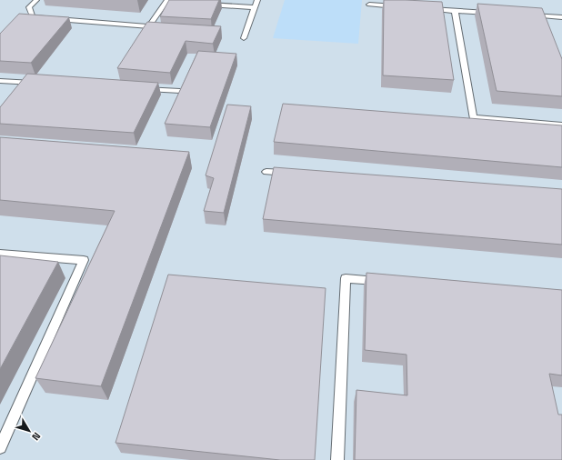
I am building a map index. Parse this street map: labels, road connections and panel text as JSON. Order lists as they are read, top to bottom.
{
  "north": "bottom right"
}
